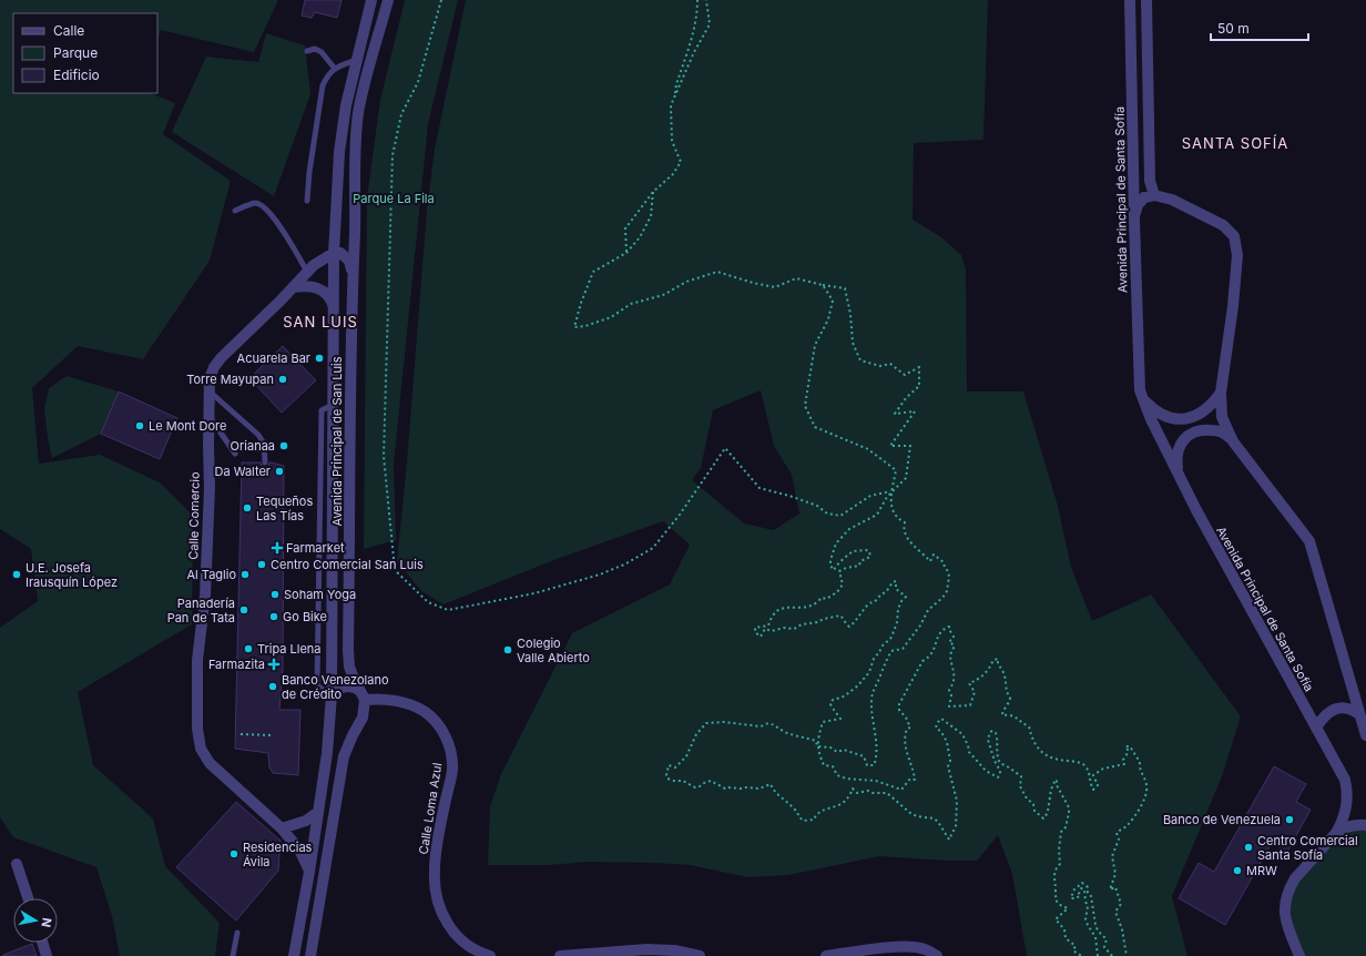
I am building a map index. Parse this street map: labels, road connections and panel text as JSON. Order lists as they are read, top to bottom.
{
  "streets": {
    "street": [
      "Avenida Principal de Santa Sofía",
      "Avenida Principal de San Luis",
      "Calle Comercio",
      "Calle Loma Azul"
    ]
  },
  "crossings": [
    ["Avenida Principal de San Luis", "Calle Comercio"],
    ["Avenida Principal de San Luis", "Calle Loma Azul"]
  ],
  "districts": ["SANTA SOFÍA", "SAN LUIS"],
  "parks": ["Parque La Fila"],
  "places": {
    "other": [
      "Acuarela Bar",
      "Torre Mayupan",
      "Le Mont Dore",
      "Orianaa",
      "Da Walter",
      "Tequeños Las Tías",
      "Centro Comercial San Luis",
      "U.E. Josefa Irausquín López",
      "Al Taglio",
      "Soham Yoga",
      "Panadería Pan de Tata",
      "Go Bike",
      "Tripa Llena",
      "Colegio Valle Abierto",
      "Banco Venezolano de Crédito",
      "Banco de Venezuela",
      "Centro Comercial Santa Sofía",
      "Residencias Ávila",
      "MRW"
    ],
    "health": ["Farmarket", "Farmazita"]
  },
  "legend": ["Calle", "Parque", "Edificio"],
  "scale_bar": "50 m",
  "north": "right"
}
